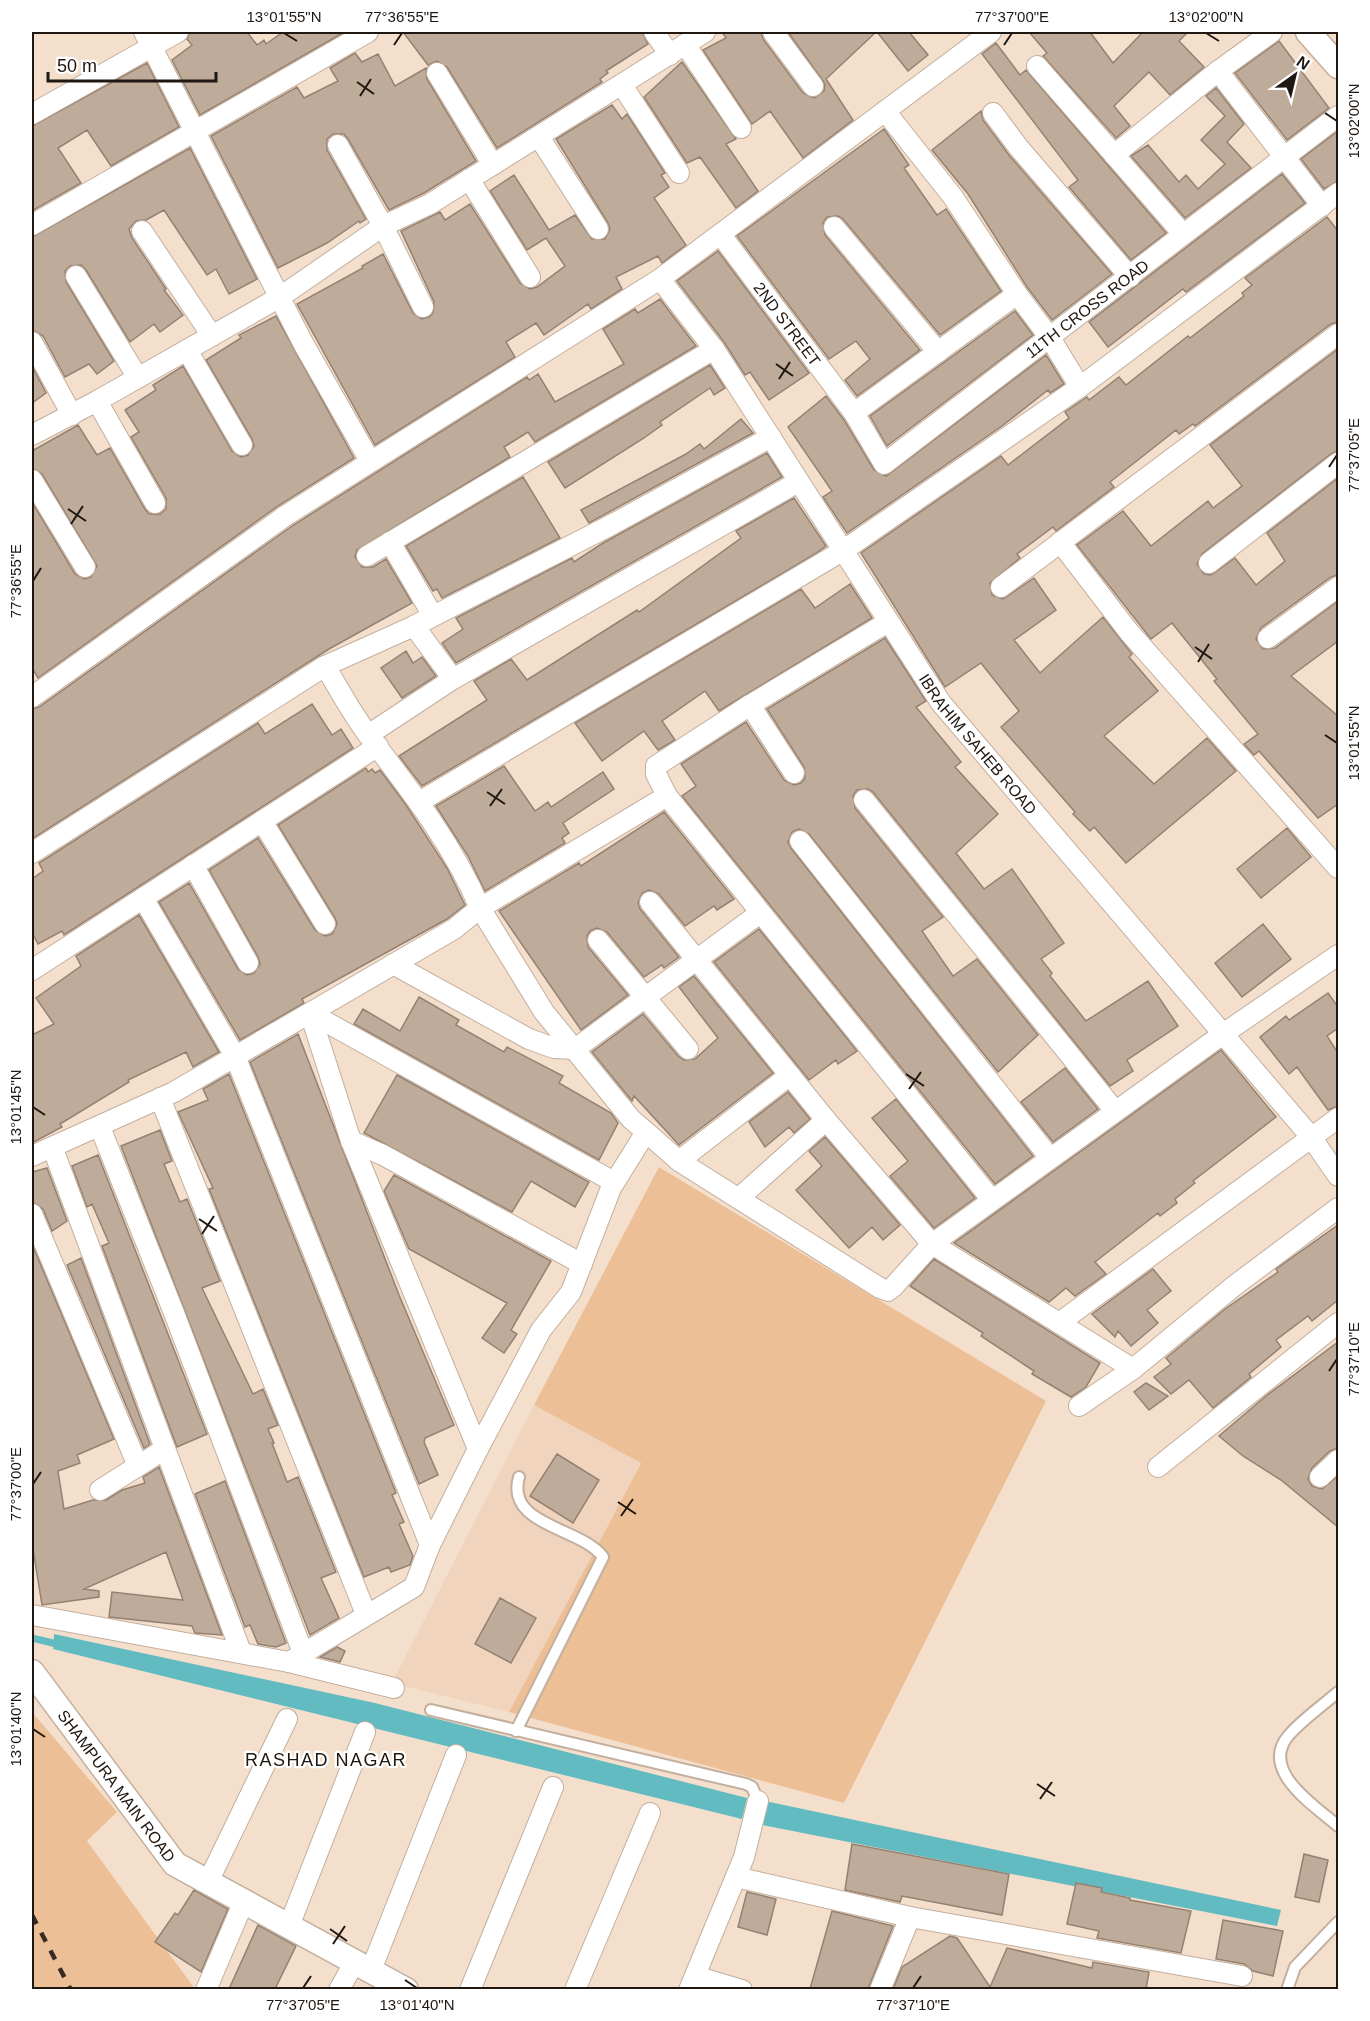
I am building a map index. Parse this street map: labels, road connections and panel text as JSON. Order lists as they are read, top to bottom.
{
  "streets": {
    "street": [
      "11TH CROSS ROAD",
      "2ND STREET",
      "IBRAHIM SAHEB ROAD",
      "SHAMPURA MAIN ROAD"
    ]
  },
  "crossings": [
    ["11TH CROSS ROAD", "2ND STREET"]
  ],
  "districts": ["RASHAD NAGAR"],
  "scale_bar": "50 m",
  "north": "top right",
  "coordinates": [
    "13°01'55\"N",
    "77°36'55\"E",
    "77°37'00\"E",
    "13°02'00\"N",
    "77°37'05\"E",
    "13°01'45\"N",
    "77°37'10\"E",
    "13°01'40\"N"
  ]
}
